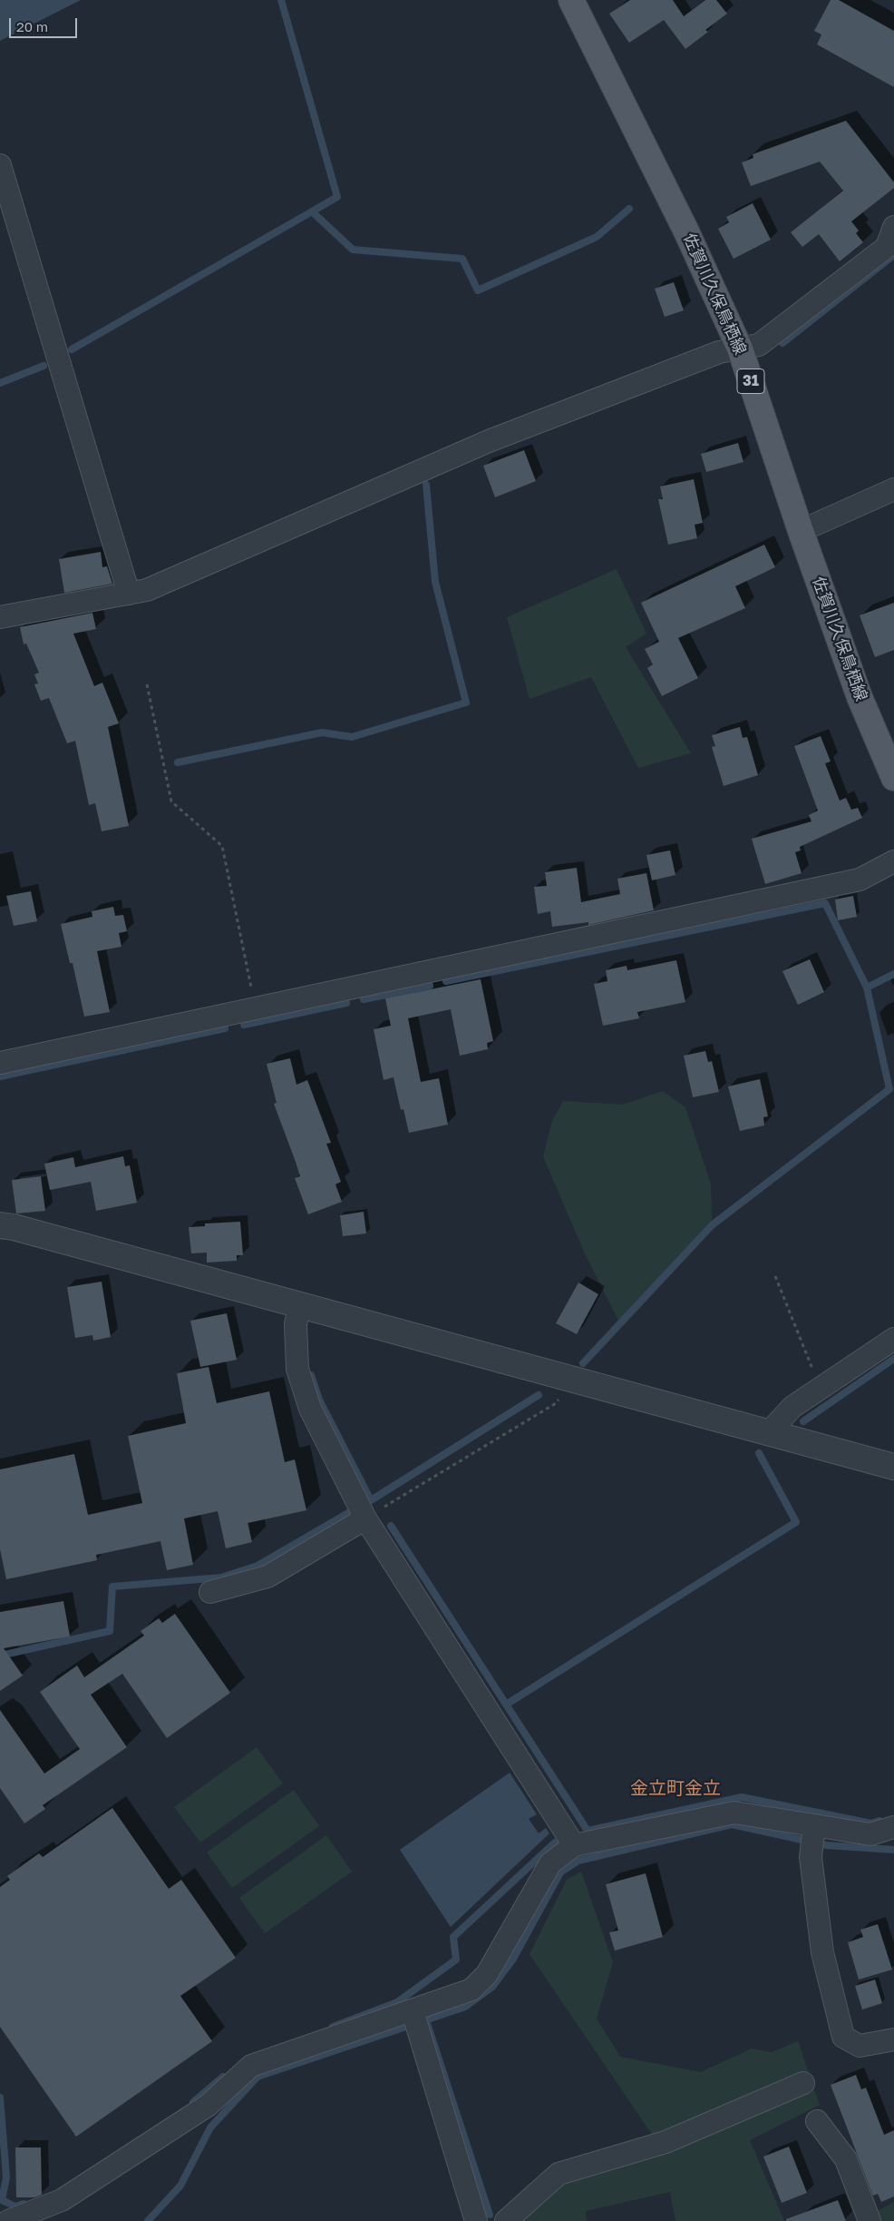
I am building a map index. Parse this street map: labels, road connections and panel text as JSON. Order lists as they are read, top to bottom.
{
  "streets": {
    "main road": ["佐賀川久保鳥栖線", "31"]
  },
  "districts": ["金立町金立"],
  "scale_bar": "20 m"
}
